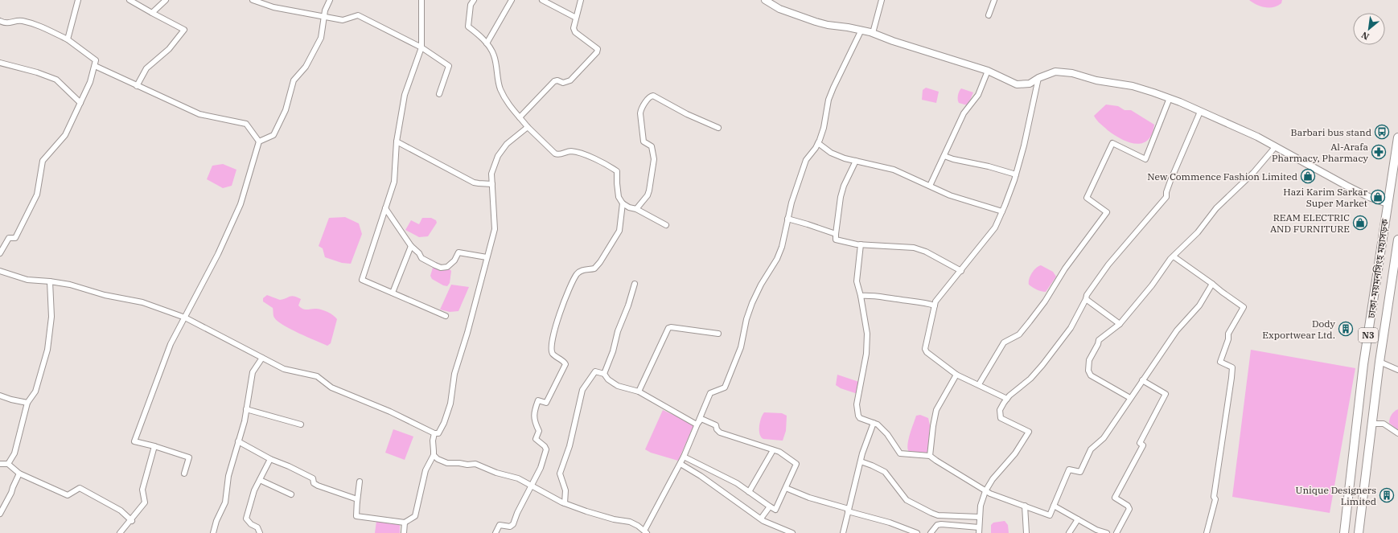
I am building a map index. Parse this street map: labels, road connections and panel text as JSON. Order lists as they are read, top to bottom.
{
  "streets": {
    "highway": ["ঢাকা-ময়মনসিংহ মহাসড়ক", "N3"]
  },
  "places": {
    "bus stop": ["Barbari bus stand"],
    "pharmacy": ["Al-Arafa Pharmacy, Pharmacy"],
    "shop": ["New Commence Fashion Limited", "Hazi Karim Sarkar Super Market", "REAM ELECTRIC AND FURNITURE"],
    "building": ["Dody Exportwear Ltd.", "Unique Designers Limited"]
  },
  "north": "bottom left"
}
